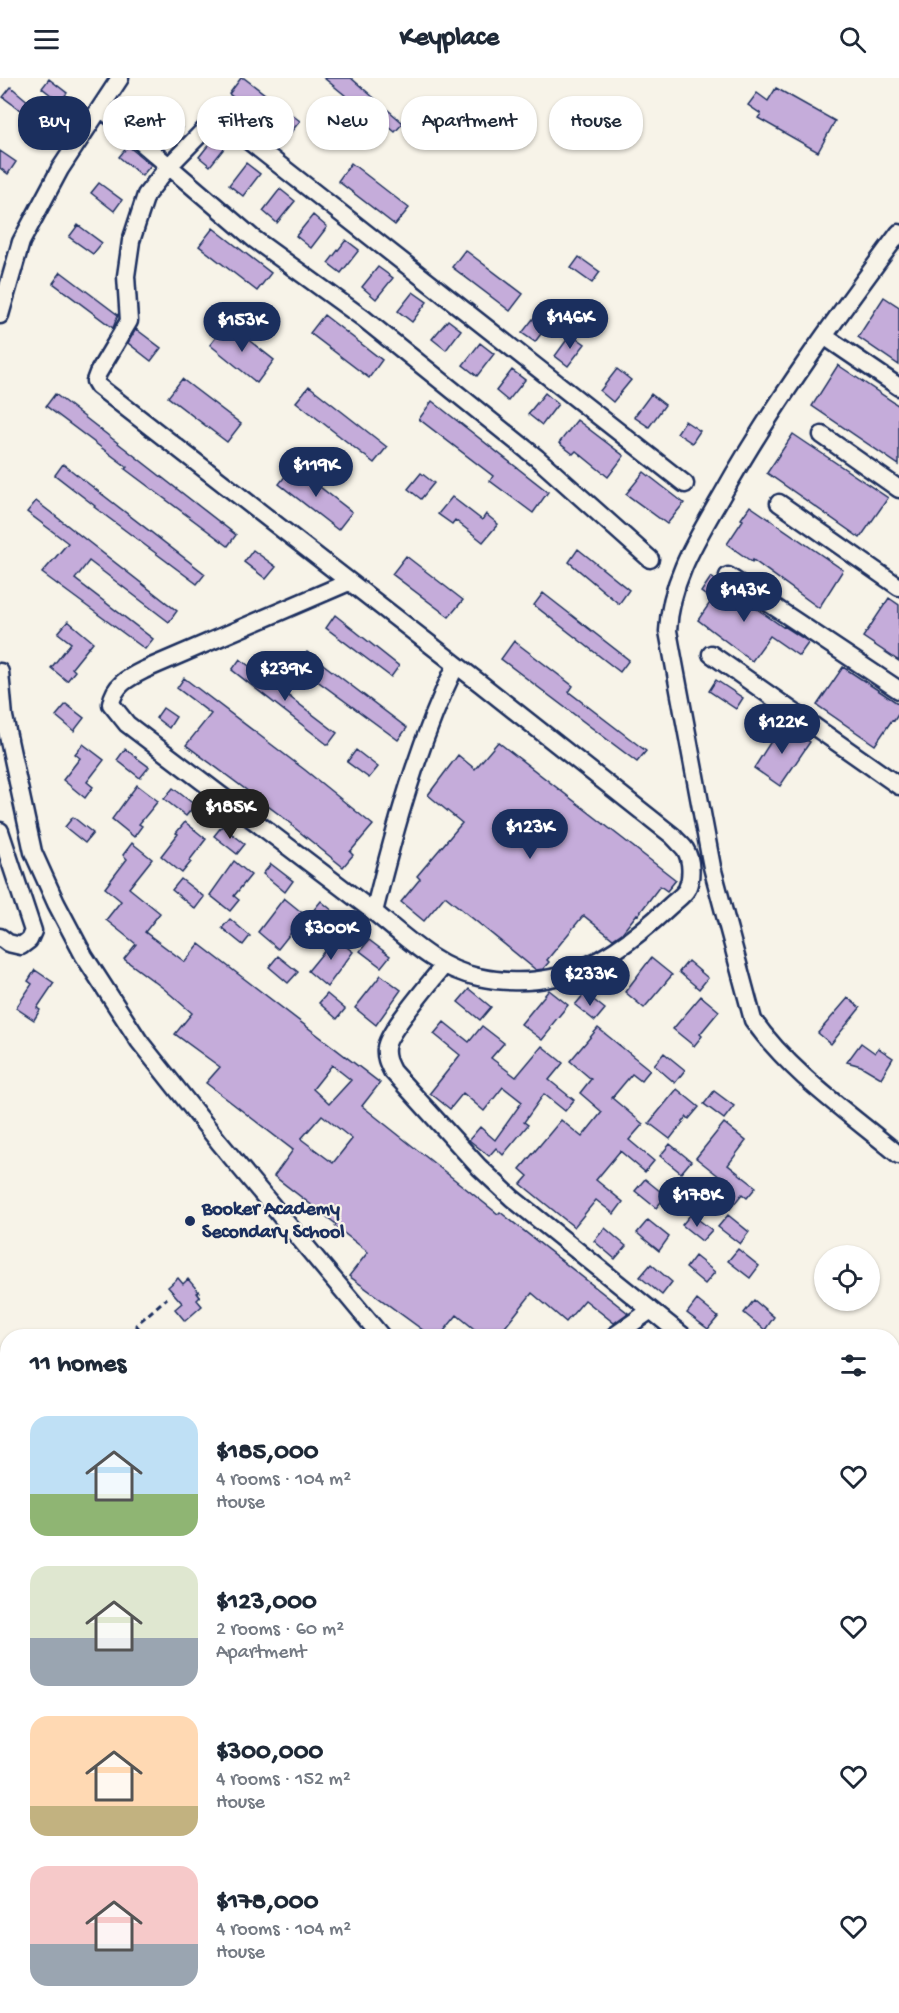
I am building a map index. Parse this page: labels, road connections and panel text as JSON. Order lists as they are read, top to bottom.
{
  "places": ["Booker Academy Secondary School"],
  "page": {
    "header": "Keyplace",
    "chip": [
      "Buy",
      "Rent",
      "Filters",
      "New",
      "Apartment",
      "House"
    ],
    "price": [
      "$146K",
      "$153K",
      "$119K",
      "$143K",
      "$239K",
      "$122K",
      "$185K",
      "$123K",
      "$300K",
      "$233K",
      "$178K"
    ],
    "heading": "11 homes",
    "list": [
      {
        "name": "$185,000",
        "note": "4 rooms · 104 m² · House"
      },
      {
        "name": "$123,000",
        "note": "2 rooms · 60 m² · Apartment"
      },
      {
        "name": "$300,000",
        "note": "4 rooms · 152 m² · House"
      },
      {
        "name": "$178,000",
        "note": "4 rooms · 104 m² · House"
      }
    ]
  }
}
